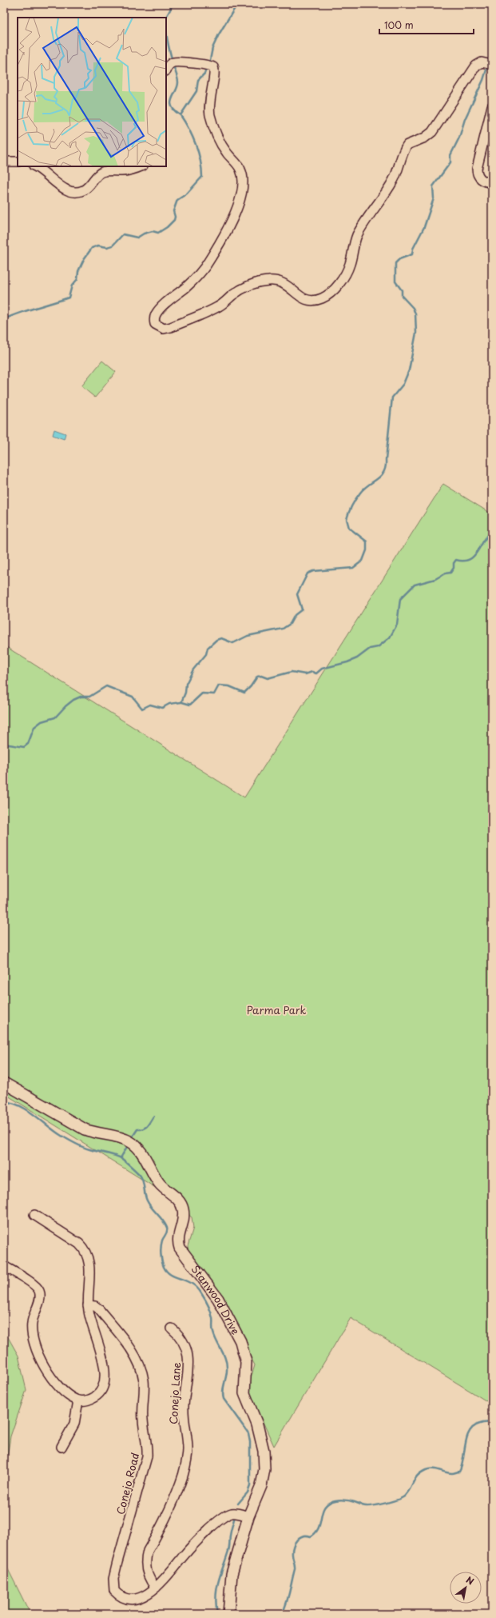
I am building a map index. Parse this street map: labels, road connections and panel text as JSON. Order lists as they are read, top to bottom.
{
  "streets": {
    "main road": ["Stanwood Drive"],
    "street": ["Conejo Lane", "Conejo Road"]
  },
  "crossings": [
    ["Stanwood Drive", "Conejo Road"],
    ["Conejo Lane", "Conejo Road"]
  ],
  "parks": ["Parma Park"],
  "scale_bar": "100 m",
  "north": "top right"
}
